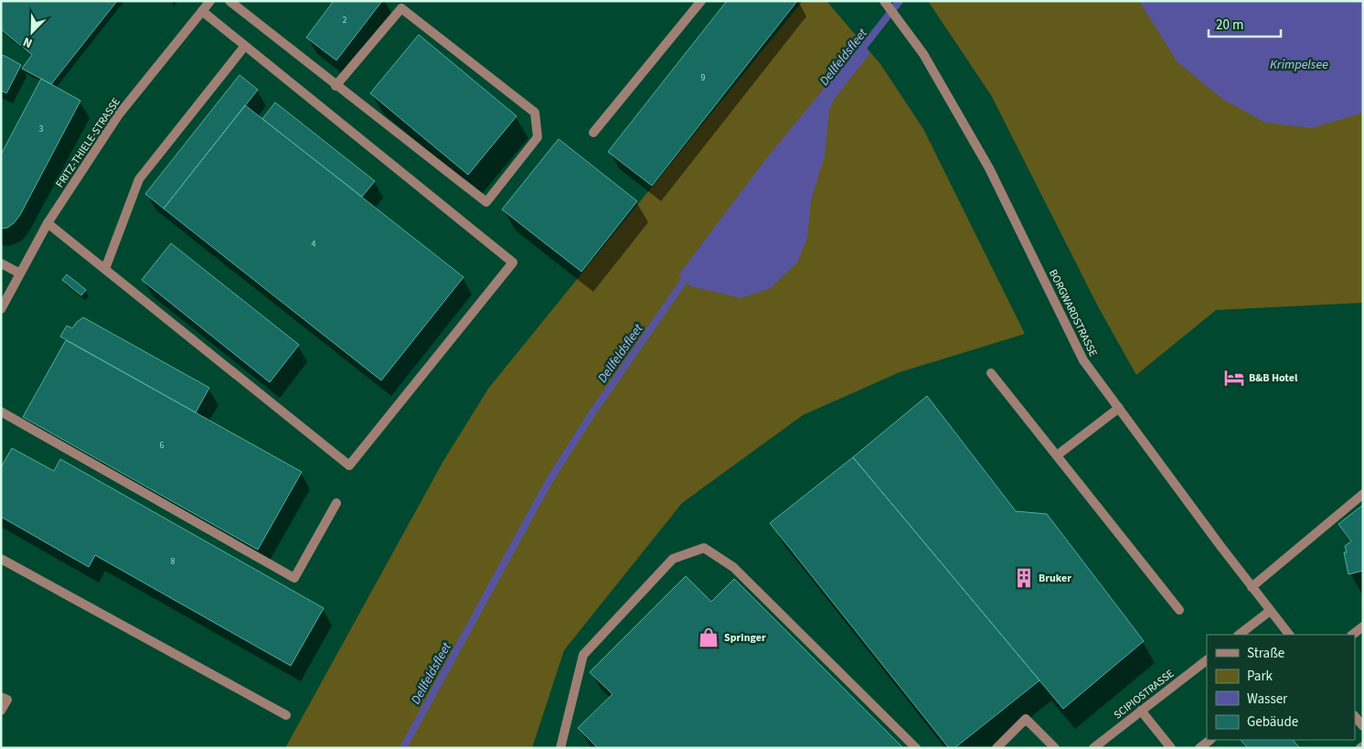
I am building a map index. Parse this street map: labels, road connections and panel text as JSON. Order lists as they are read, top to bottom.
{
  "streets": {
    "street": ["FRITZ-THIELE-STRASSE", "BORGWARDSTRASSE", "SCIPIOSTRASSE"]
  },
  "water": ["Dellfeldsfleet", "Krimpelsee"],
  "places": {
    "hotel": ["B&B Hotel"],
    "building": ["Bruker"],
    "shop": ["Springer"]
  },
  "house_numbers": [
    "2",
    "9",
    "3",
    "4",
    "6",
    "8"
  ],
  "legend": [
    "Straße",
    "Park",
    "Wasser",
    "Gebäude"
  ],
  "scale_bar": "20 m",
  "north": "bottom left"
}
